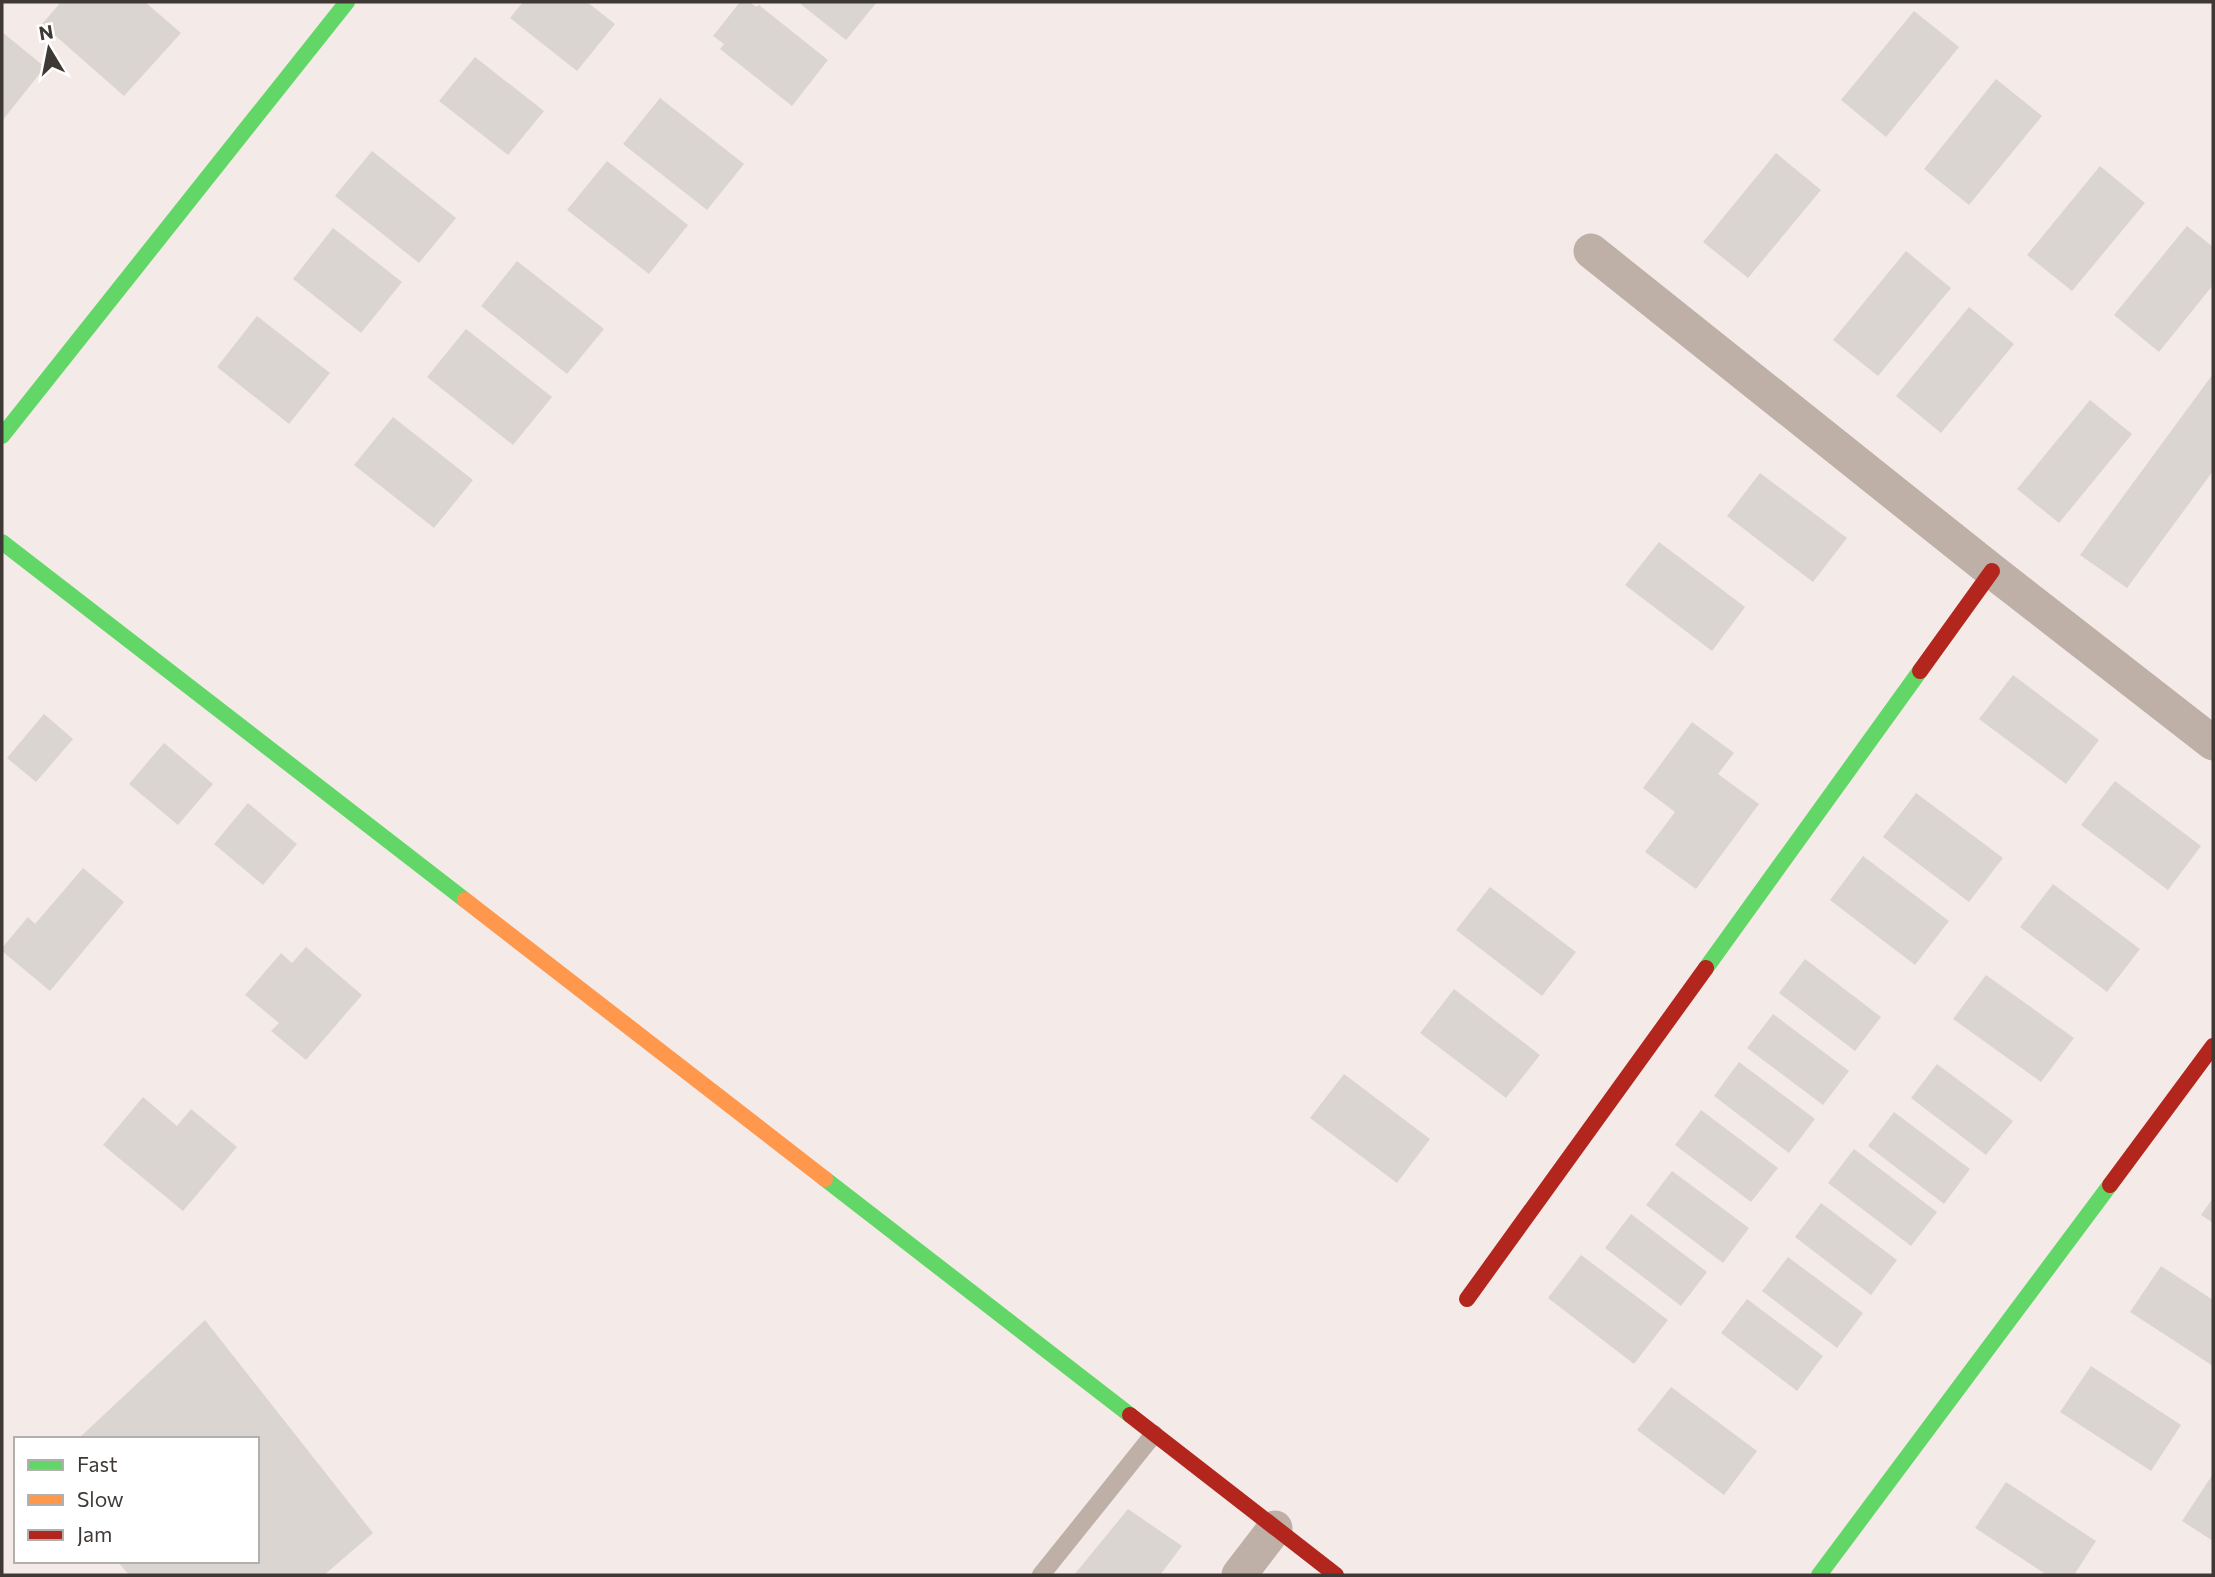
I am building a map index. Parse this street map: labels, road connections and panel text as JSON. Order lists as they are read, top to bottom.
{
  "legend": ["Fast", "Slow", "Jam"],
  "north": "top"
}
